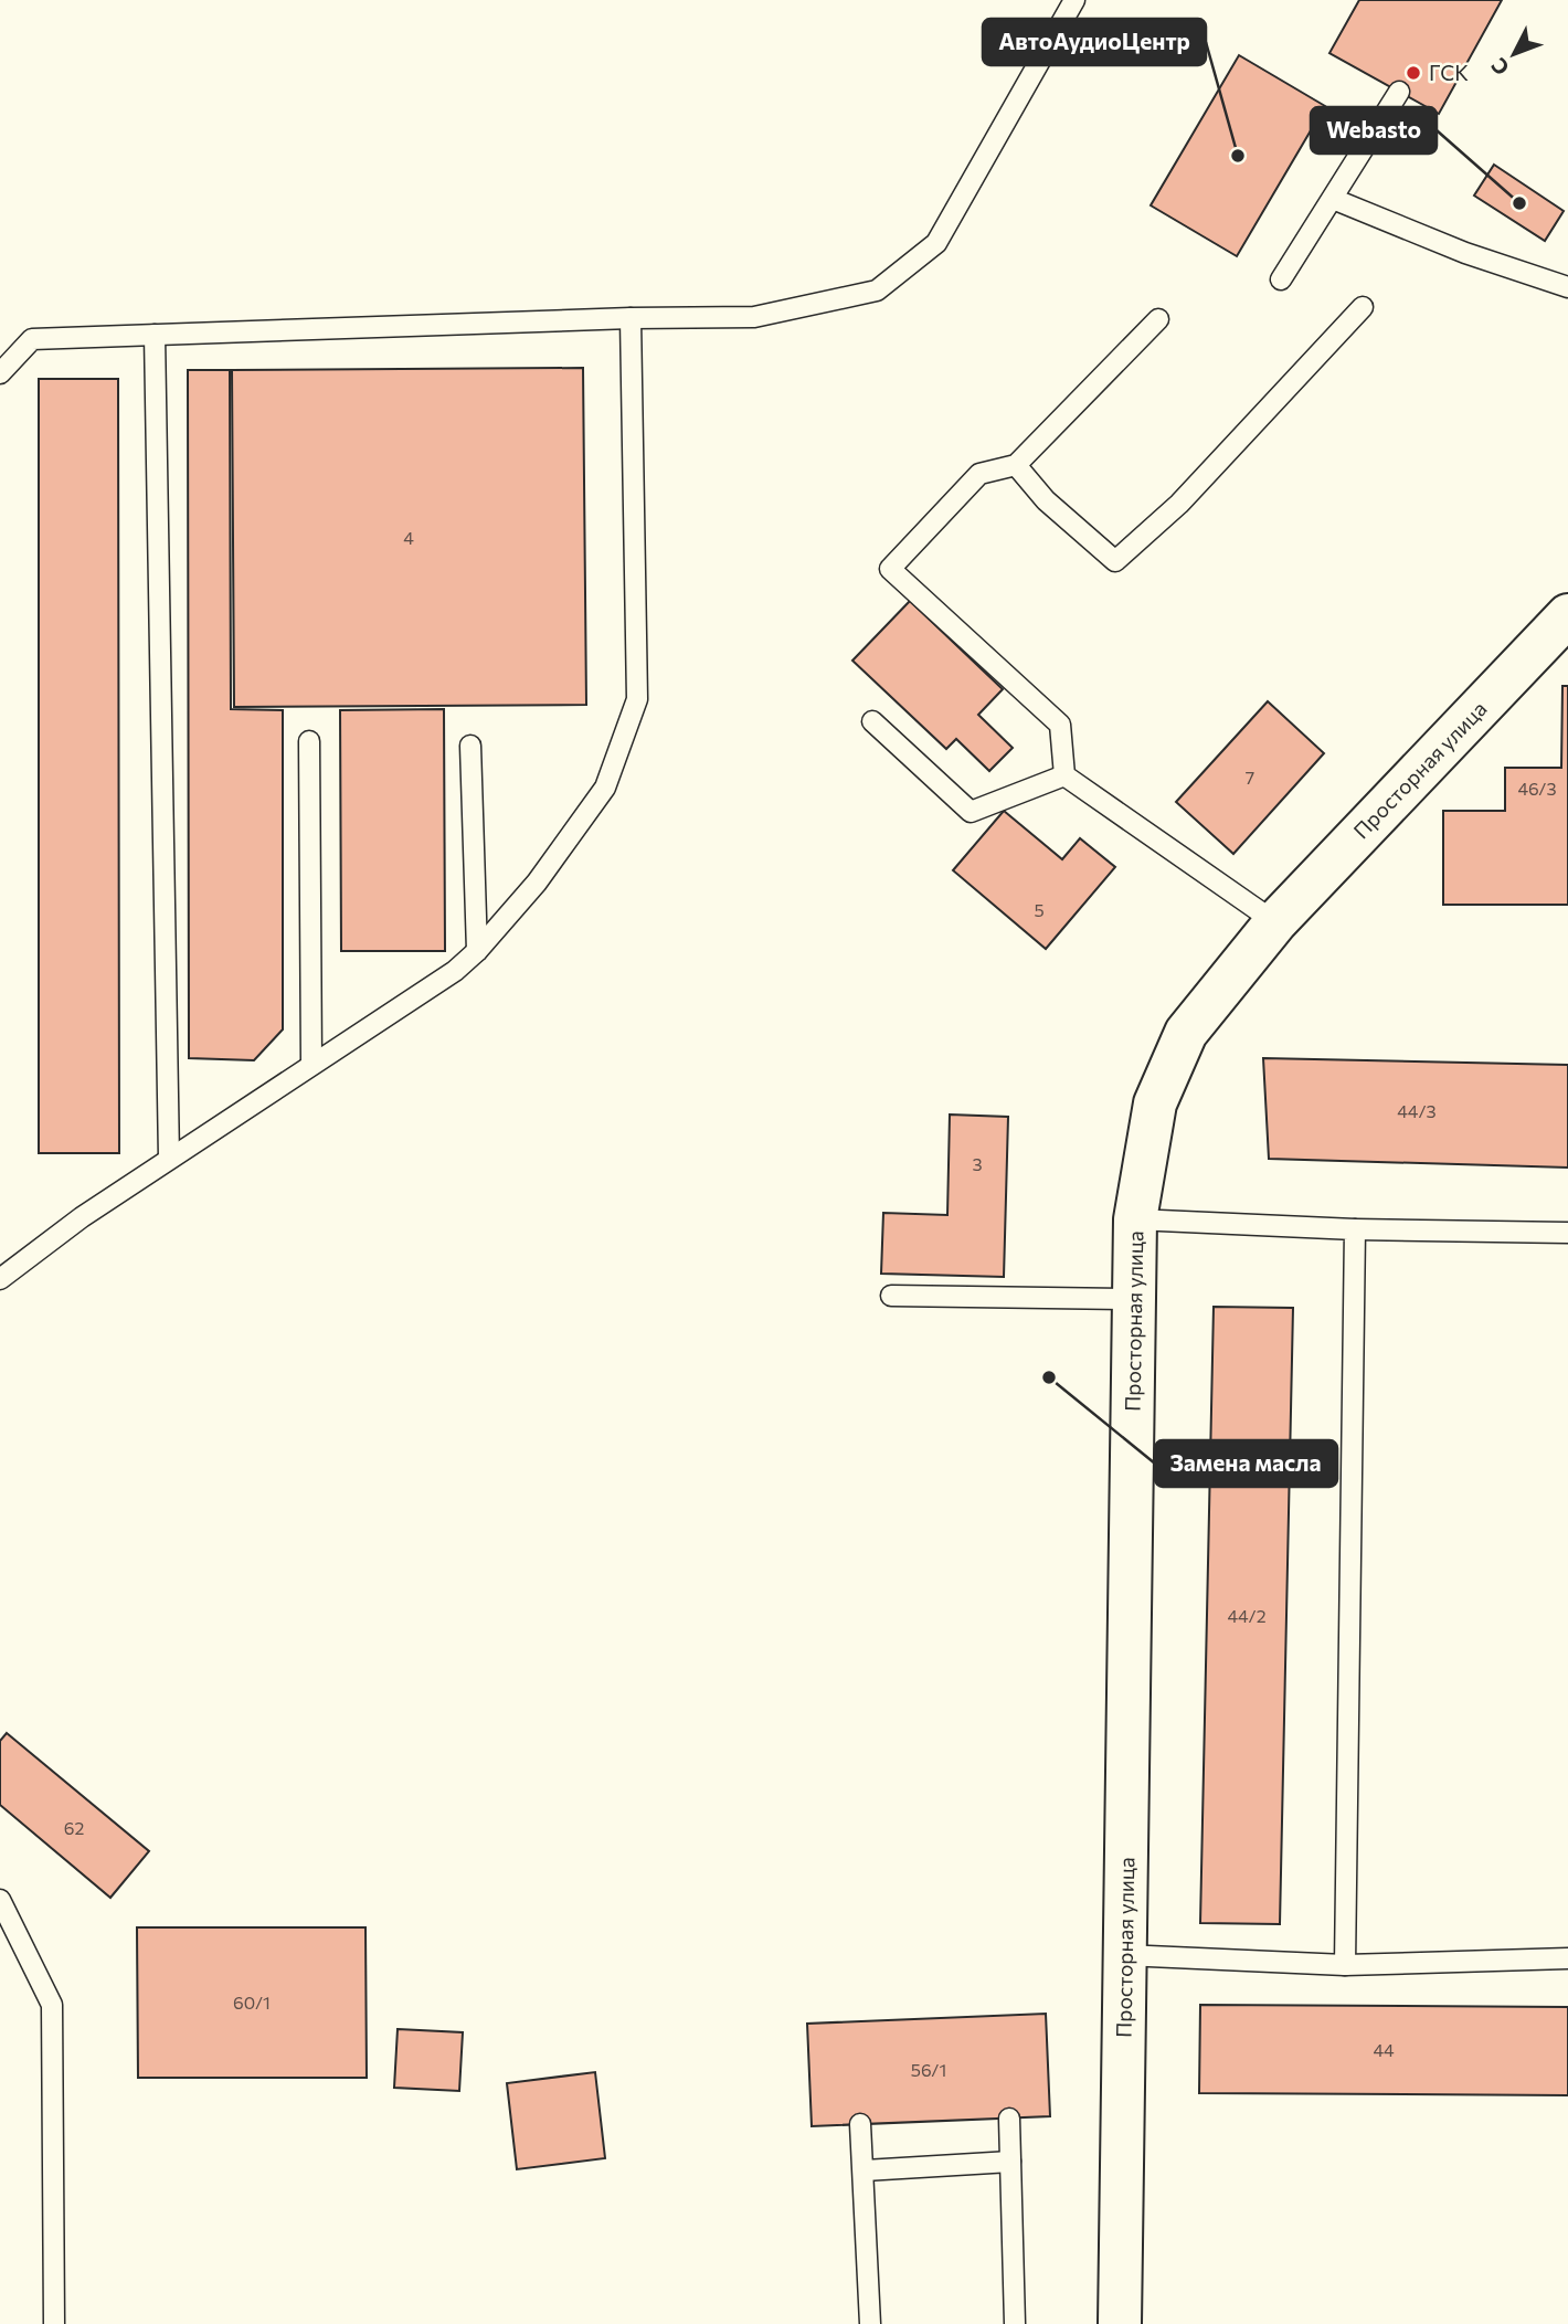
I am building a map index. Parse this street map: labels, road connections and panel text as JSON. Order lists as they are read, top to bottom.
{
  "streets": {
    "street": ["Просторная улица"]
  },
  "places": [
    "ГСК",
    "АвтоАудиоЦентр",
    "Webasto",
    "Замена масла"
  ],
  "house_numbers": [
    "4",
    "7",
    "46/3",
    "5",
    "44/3",
    "3",
    "44/2",
    "62",
    "60/1",
    "44",
    "56/1"
  ],
  "north": "bottom left"
}
